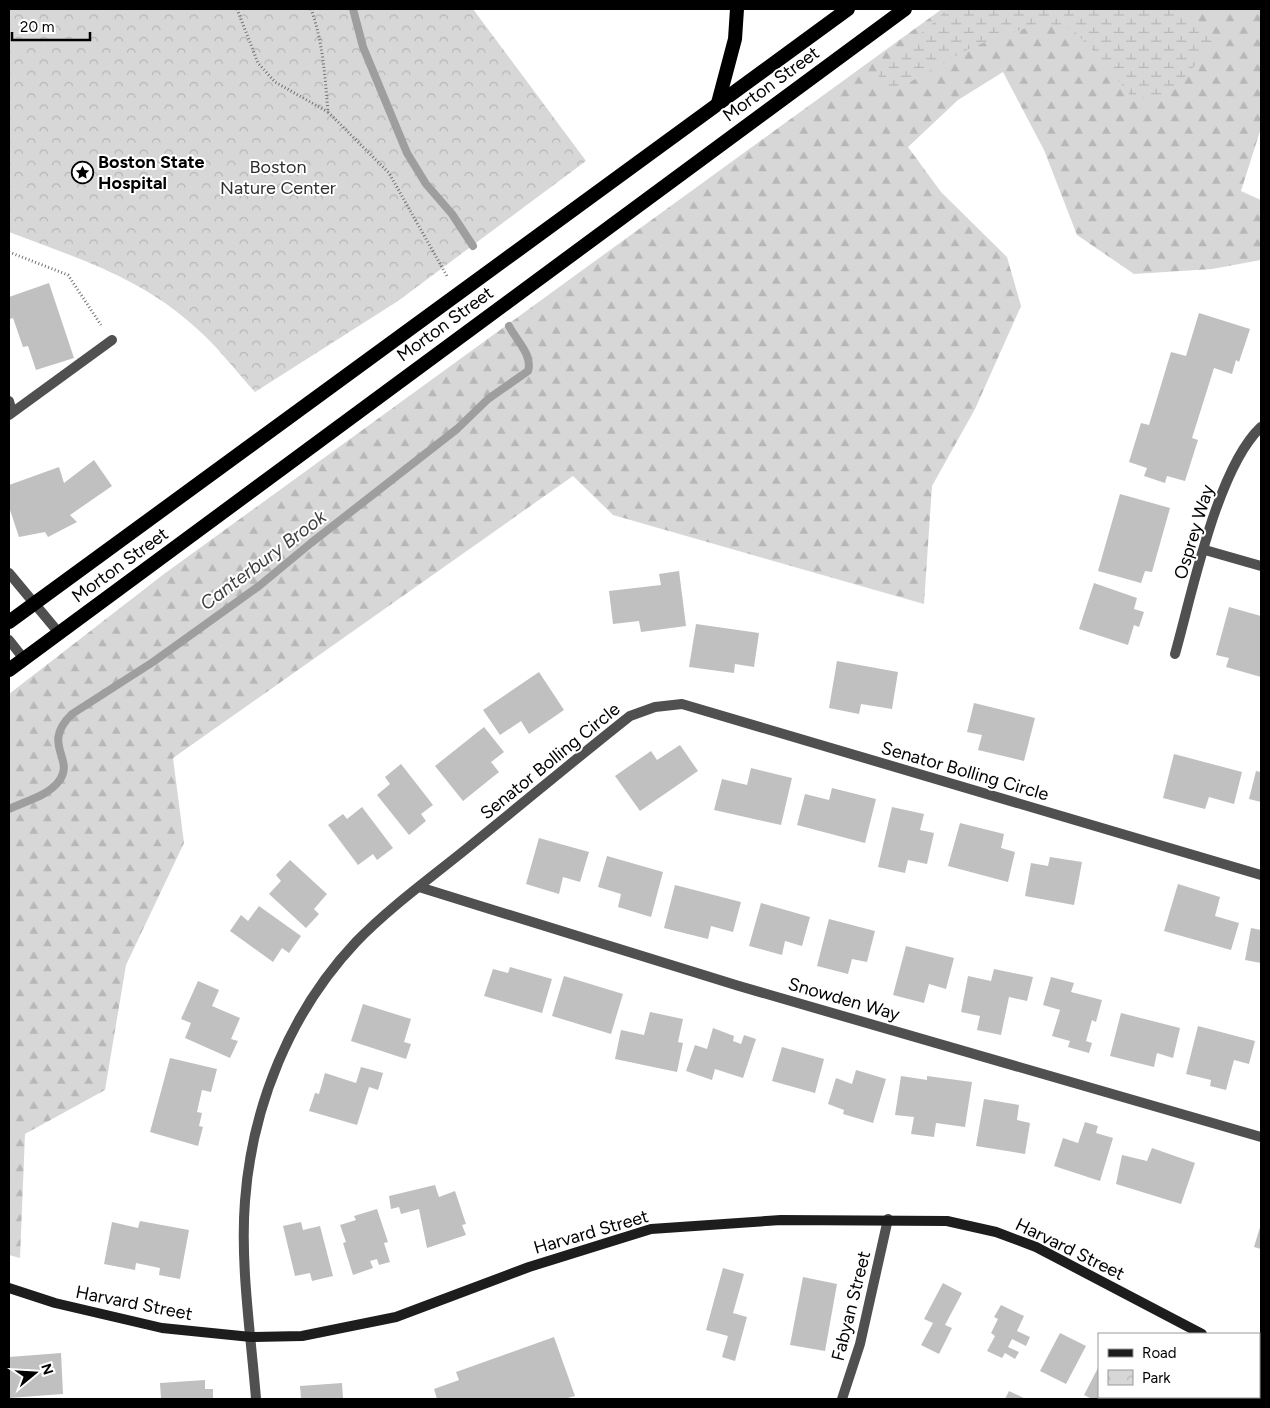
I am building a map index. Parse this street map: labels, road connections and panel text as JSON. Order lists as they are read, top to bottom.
{
  "streets": {
    "highway": ["Morton Street"],
    "main road": ["Harvard Street"],
    "street": [
      "Osprey Way",
      "Senator Bolling Circle",
      "Snowden Way",
      "Fabyan Street"
    ]
  },
  "crossings": [
    ["Senator Bolling Circle", "Snowden Way"],
    ["Senator Bolling Circle", "Harvard Street"],
    ["Harvard Street", "Fabyan Street"]
  ],
  "water": ["Canterbury Brook"],
  "parks": ["Boston Nature Center"],
  "places": {
    "place": ["Boston State Hospital"]
  },
  "legend": ["Road", "Park"],
  "scale_bar": "20 m",
  "north": "right"
}
